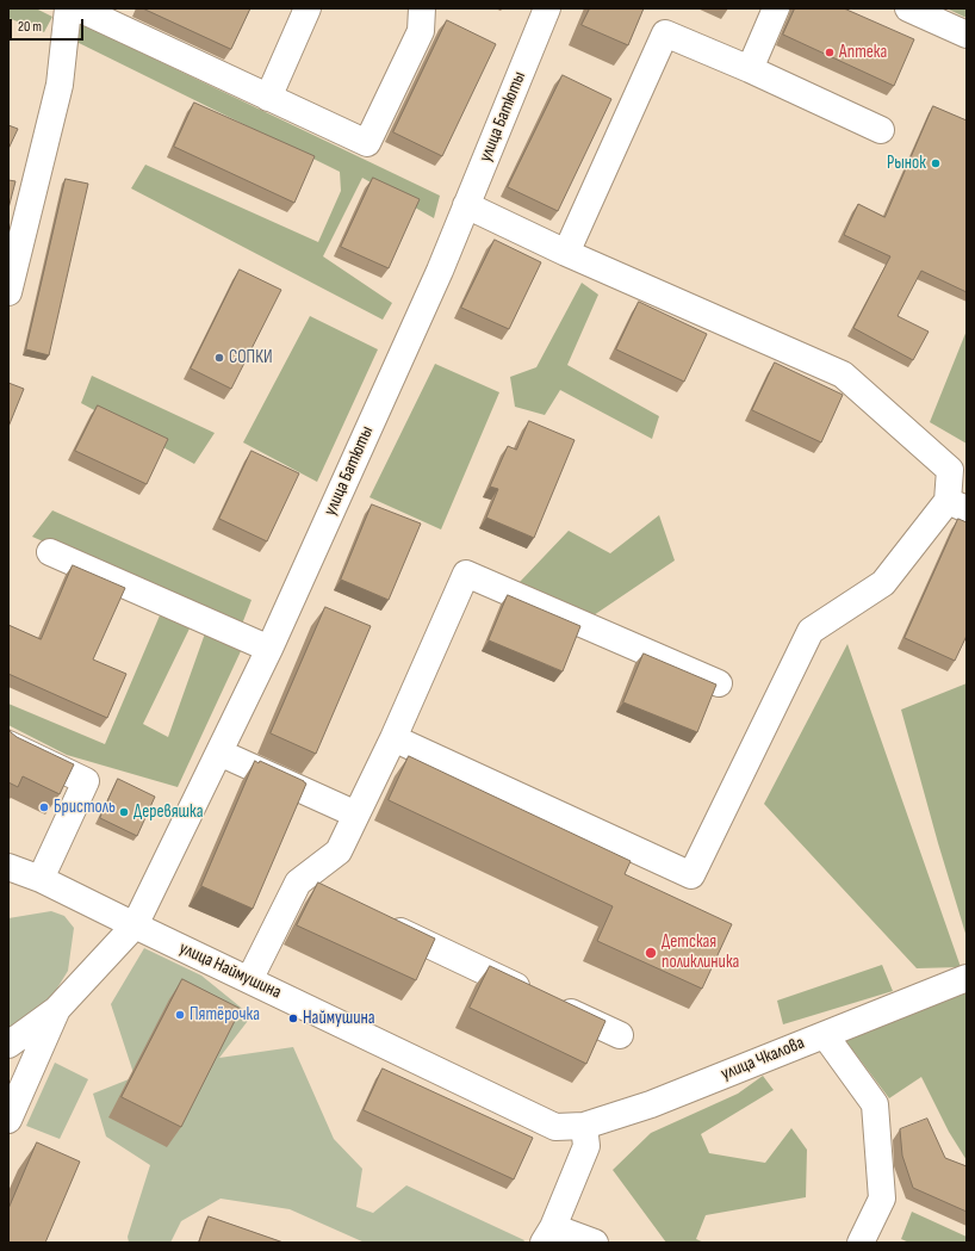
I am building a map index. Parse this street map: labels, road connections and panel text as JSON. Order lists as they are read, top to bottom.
{
  "streets": {
    "street": ["улица Батюты", "улица Наймушина", "улица Чкалова"]
  },
  "crossings": [
    ["улица Батюты", "улица Наймушина"],
    ["улица Наймушина", "улица Чкалова"]
  ],
  "places": [
    "Аптека",
    "Рынок",
    "СОПКИ",
    "Бристоль",
    "Деревяшка",
    "Детская поликлиника",
    "Пятёрочка",
    "Наймушина"
  ],
  "scale_bar": "20 m"
}
